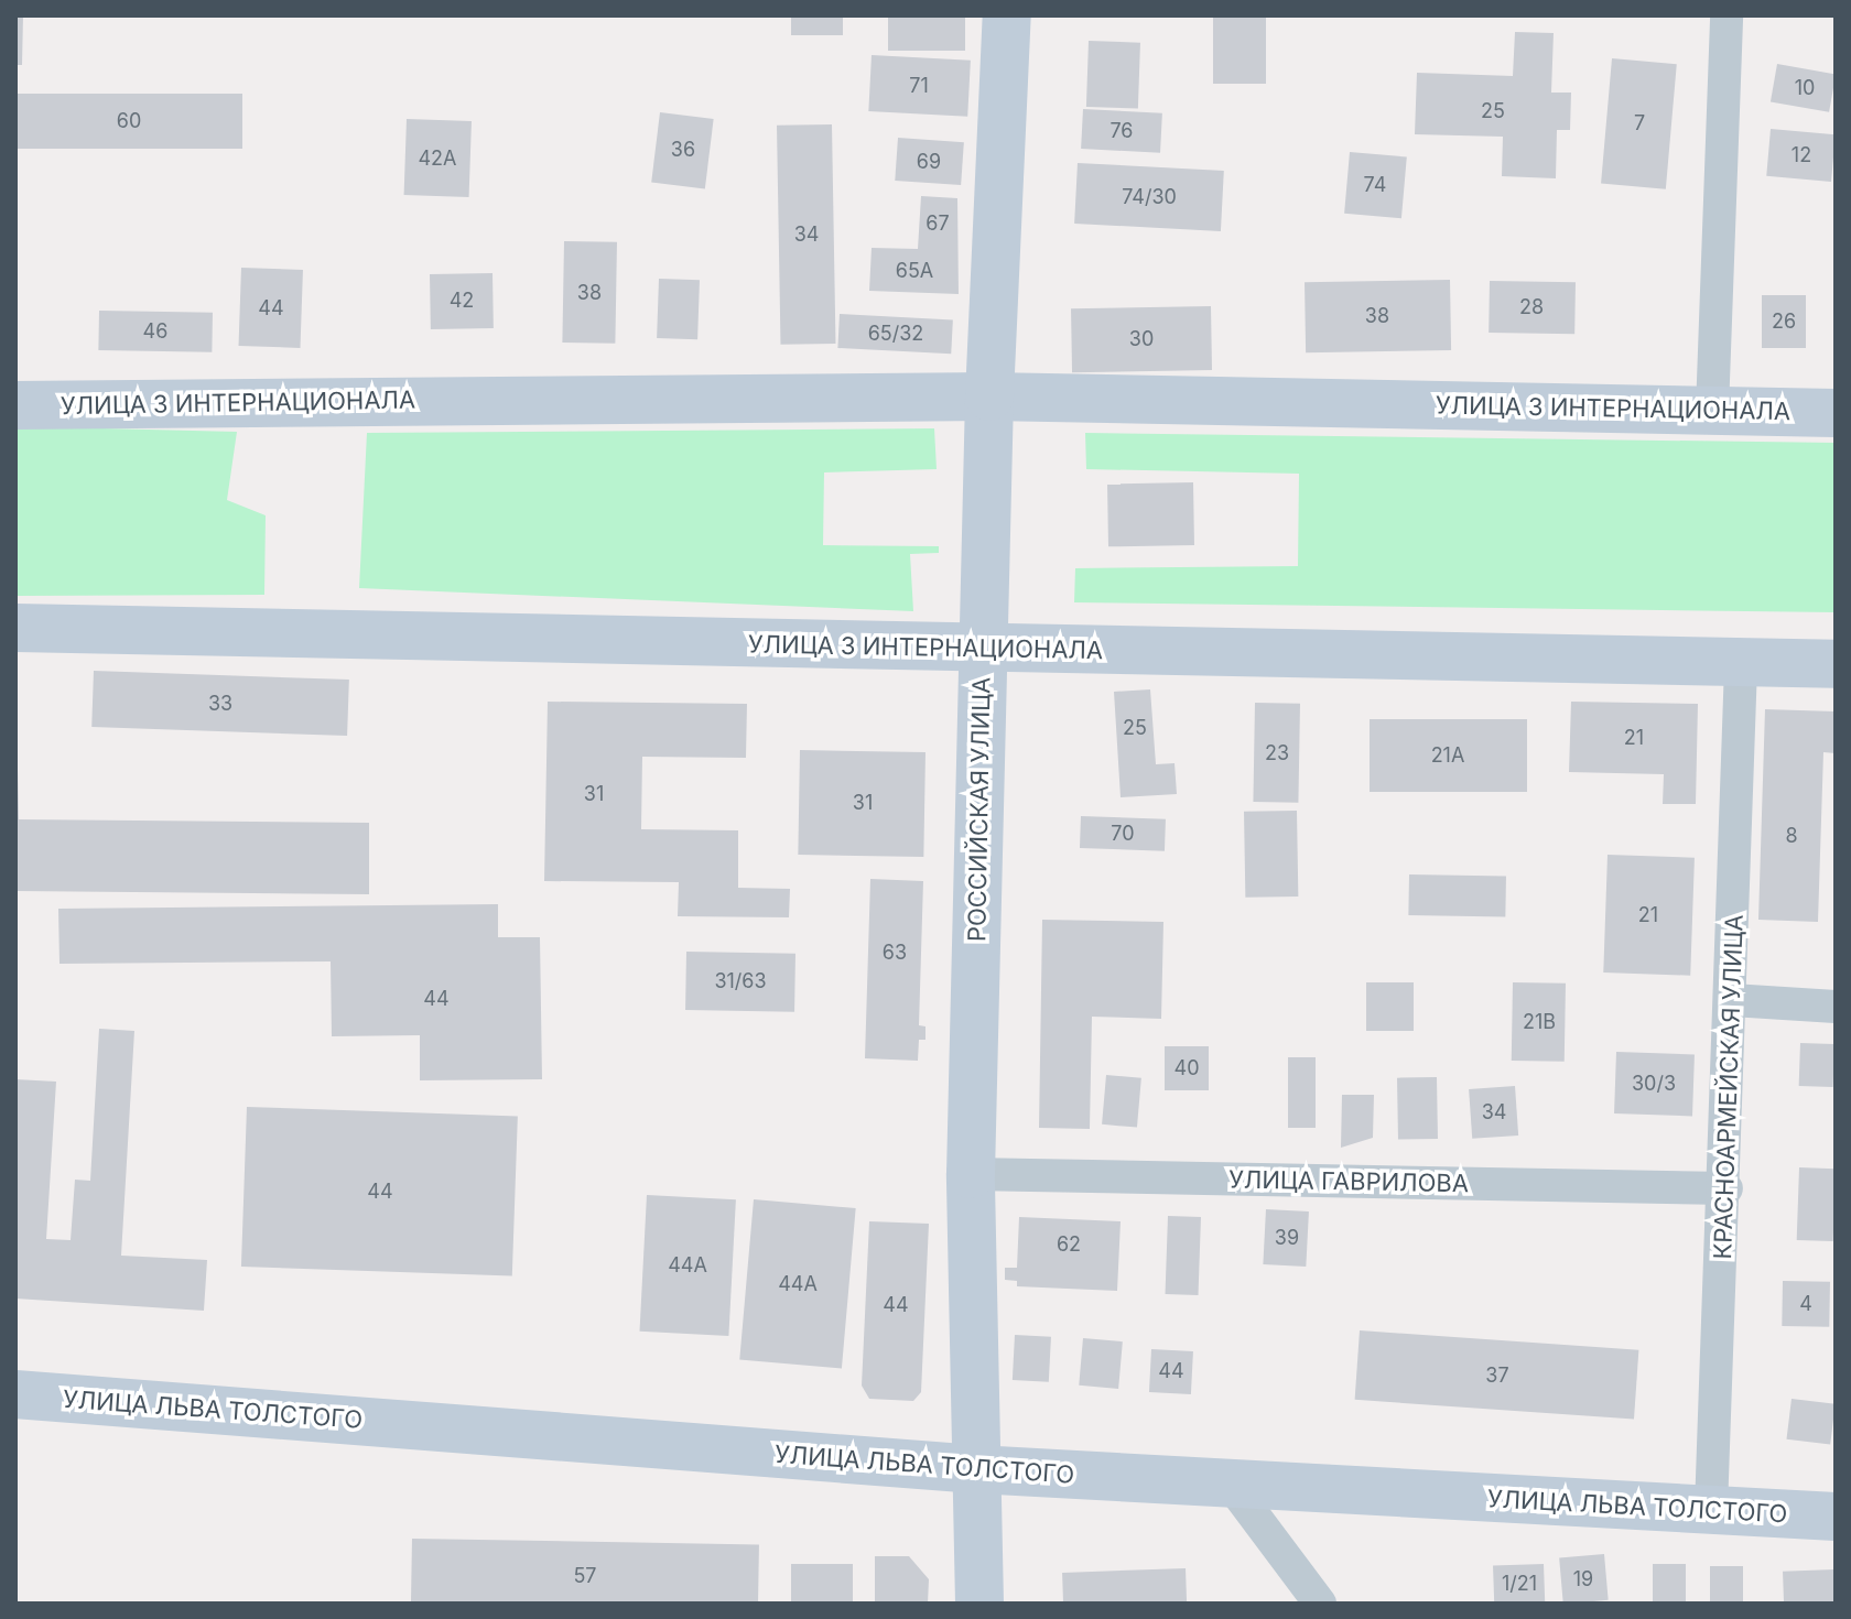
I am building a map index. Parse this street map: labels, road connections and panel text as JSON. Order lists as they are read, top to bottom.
{
  "streets": {
    "main road": ["УЛИЦА 3 ИНТЕРНАЦИОНАЛА", "РОССИЙСКАЯ УЛИЦА", "УЛИЦА ЛЬВА ТОЛСТОГО"],
    "street": ["КРАСНОАРМЕЙСКАЯ УЛИЦА", "УЛИЦА ГАВРИЛОВА"]
  },
  "crossings": [
    ["УЛИЦА 3 ИНТЕРНАЦИОНАЛА", "РОССИЙСКАЯ УЛИЦА"],
    ["УЛИЦА 3 ИНТЕРНАЦИОНАЛА", "КРАСНОАРМЕЙСКАЯ УЛИЦА"],
    ["РОССИЙСКАЯ УЛИЦА", "УЛИЦА ГАВРИЛОВА"],
    ["РОССИЙСКАЯ УЛИЦА", "УЛИЦА ЛЬВА ТОЛСТОГО"],
    ["КРАСНОАРМЕЙСКАЯ УЛИЦА", "УЛИЦА ГАВРИЛОВА"],
    ["КРАСНОАРМЕЙСКАЯ УЛИЦА", "УЛИЦА ЛЬВА ТОЛСТОГО"]
  ],
  "house_numbers": [
    "71",
    "10",
    "25",
    "60",
    "7",
    "76",
    "36",
    "12",
    "42А",
    "69",
    "74",
    "74/30",
    "67",
    "34",
    "65А",
    "38",
    "42",
    "28",
    "44",
    "38",
    "26",
    "46",
    "65/32",
    "30",
    "33",
    "25",
    "21",
    "23",
    "21А",
    "31",
    "31",
    "70",
    "8",
    "21",
    "63",
    "31/63",
    "44",
    "21В",
    "40",
    "30/3",
    "34",
    "44",
    "39",
    "62",
    "44А",
    "44А",
    "4",
    "44",
    "44",
    "37",
    "57",
    "19",
    "1/21"
  ]
}
